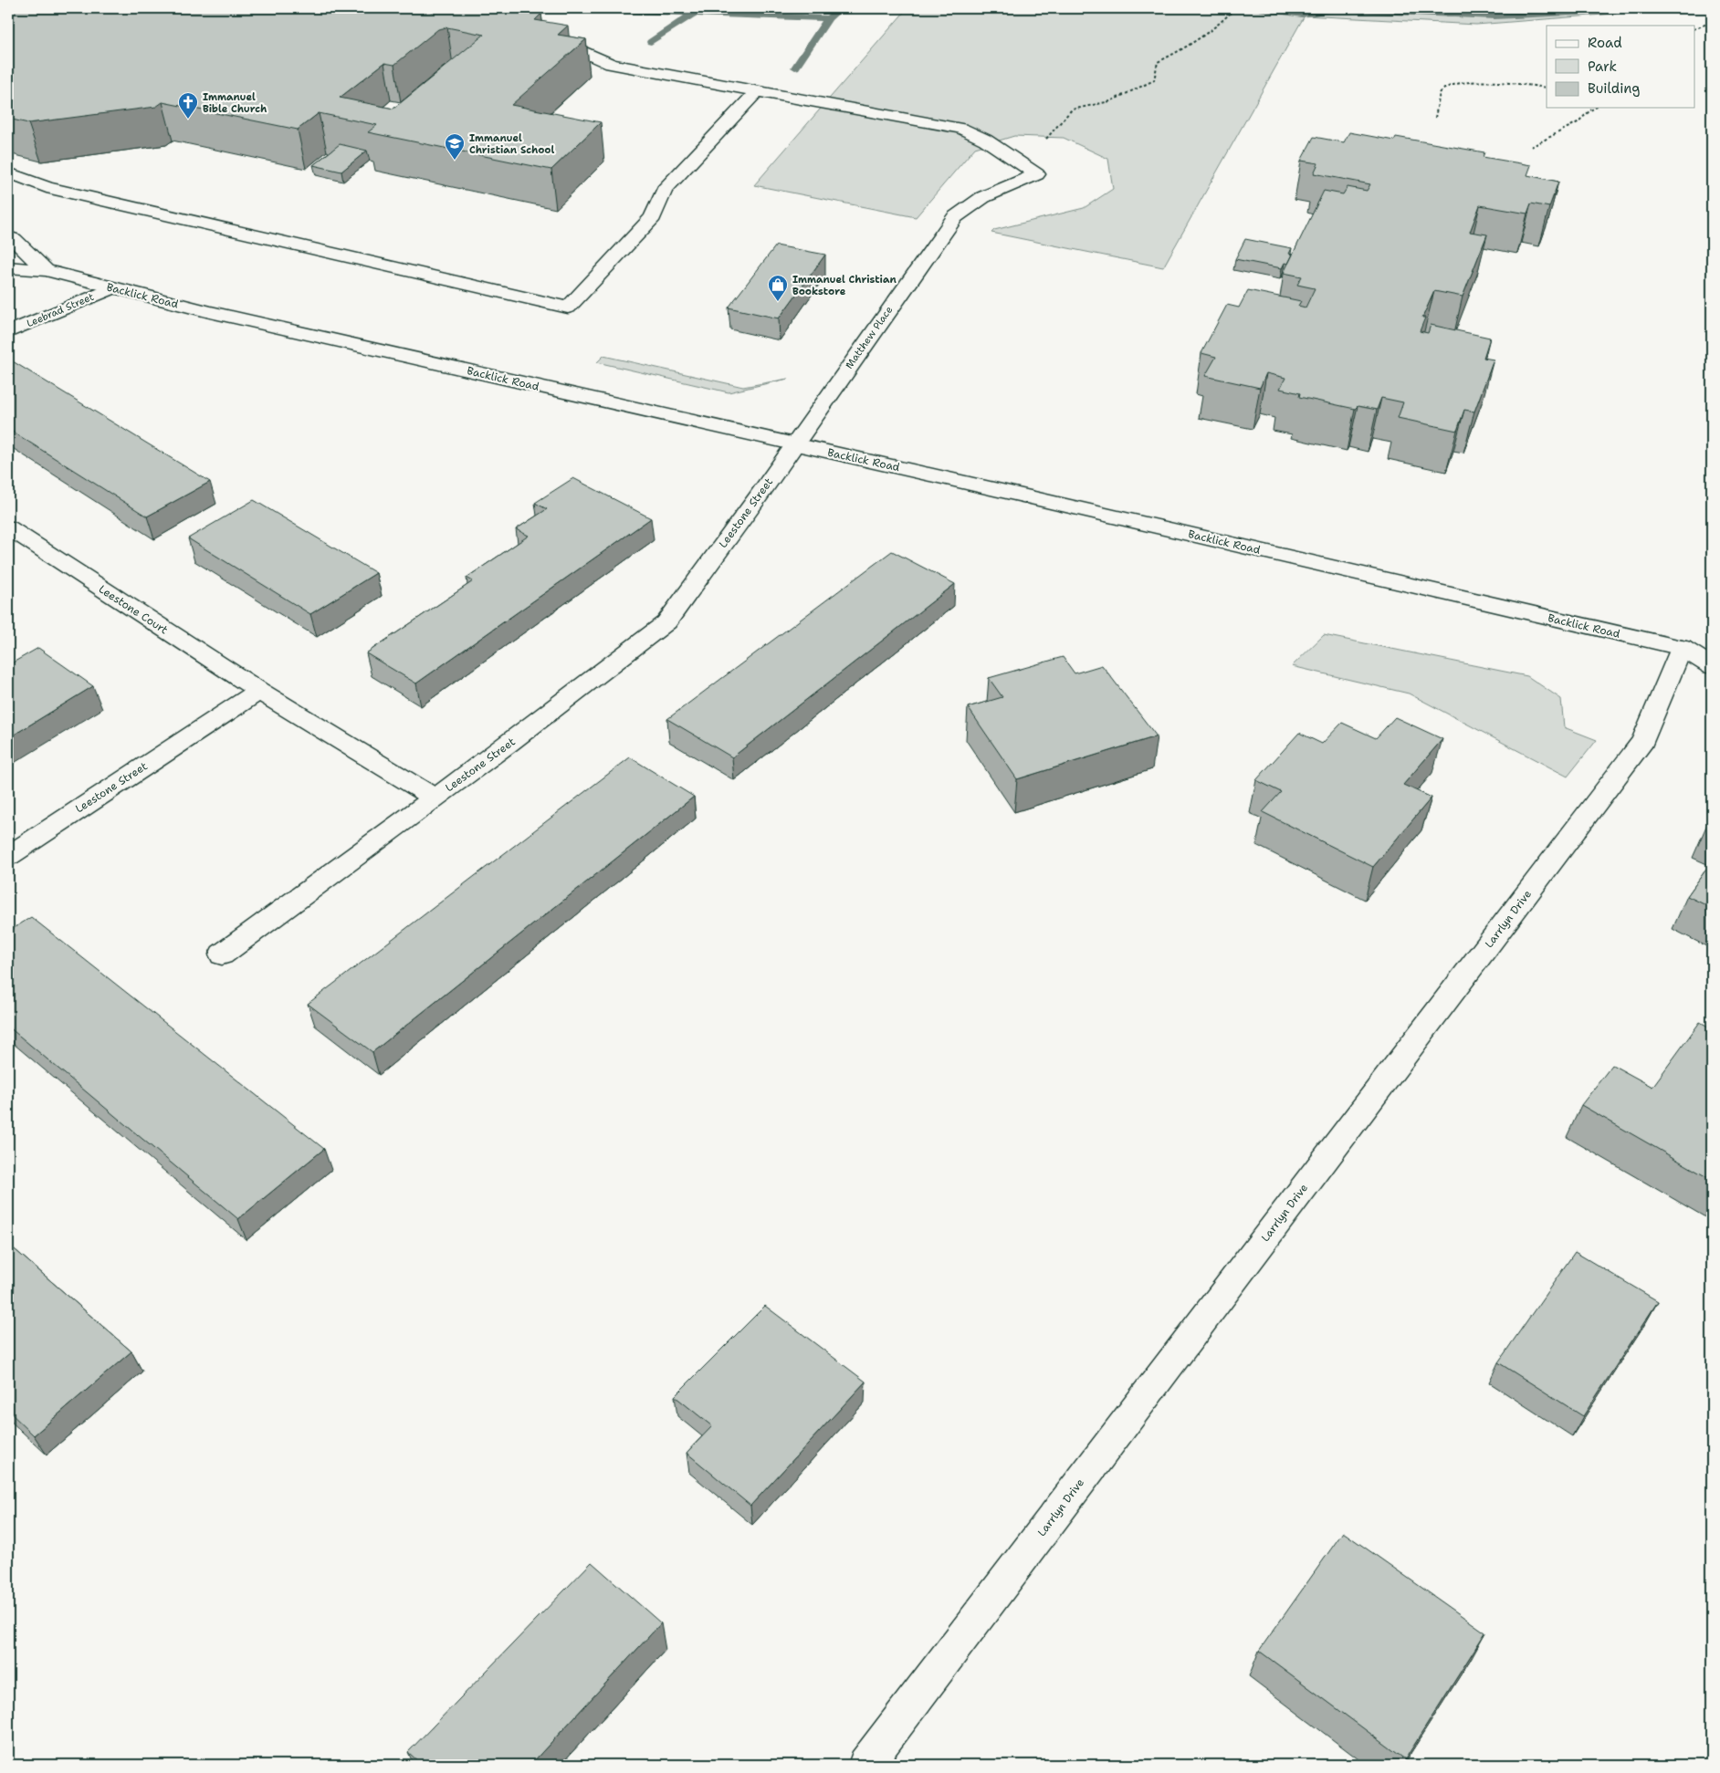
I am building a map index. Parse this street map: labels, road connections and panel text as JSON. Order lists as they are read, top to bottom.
{
  "streets": {
    "street": [
      "Backlick Road",
      "Leebrad Street",
      "Matthew Place",
      "Leestone Street",
      "Leestone Court",
      "Larrlyn Drive"
    ]
  },
  "crossings": [
    ["Backlick Road", "Leebrad Street"],
    ["Backlick Road", "Matthew Place"],
    ["Backlick Road", "Leestone Street"],
    ["Backlick Road", "Larrlyn Drive"],
    ["Matthew Place", "Leestone Street"],
    ["Leestone Street", "Leestone Court"]
  ],
  "places": {
    "church": ["Immanuel Bible Church"],
    "school or university": ["Immanuel Christian School"],
    "shop": ["Immanuel Christian Bookstore"]
  },
  "legend": ["Road", "Park", "Building"]
}
